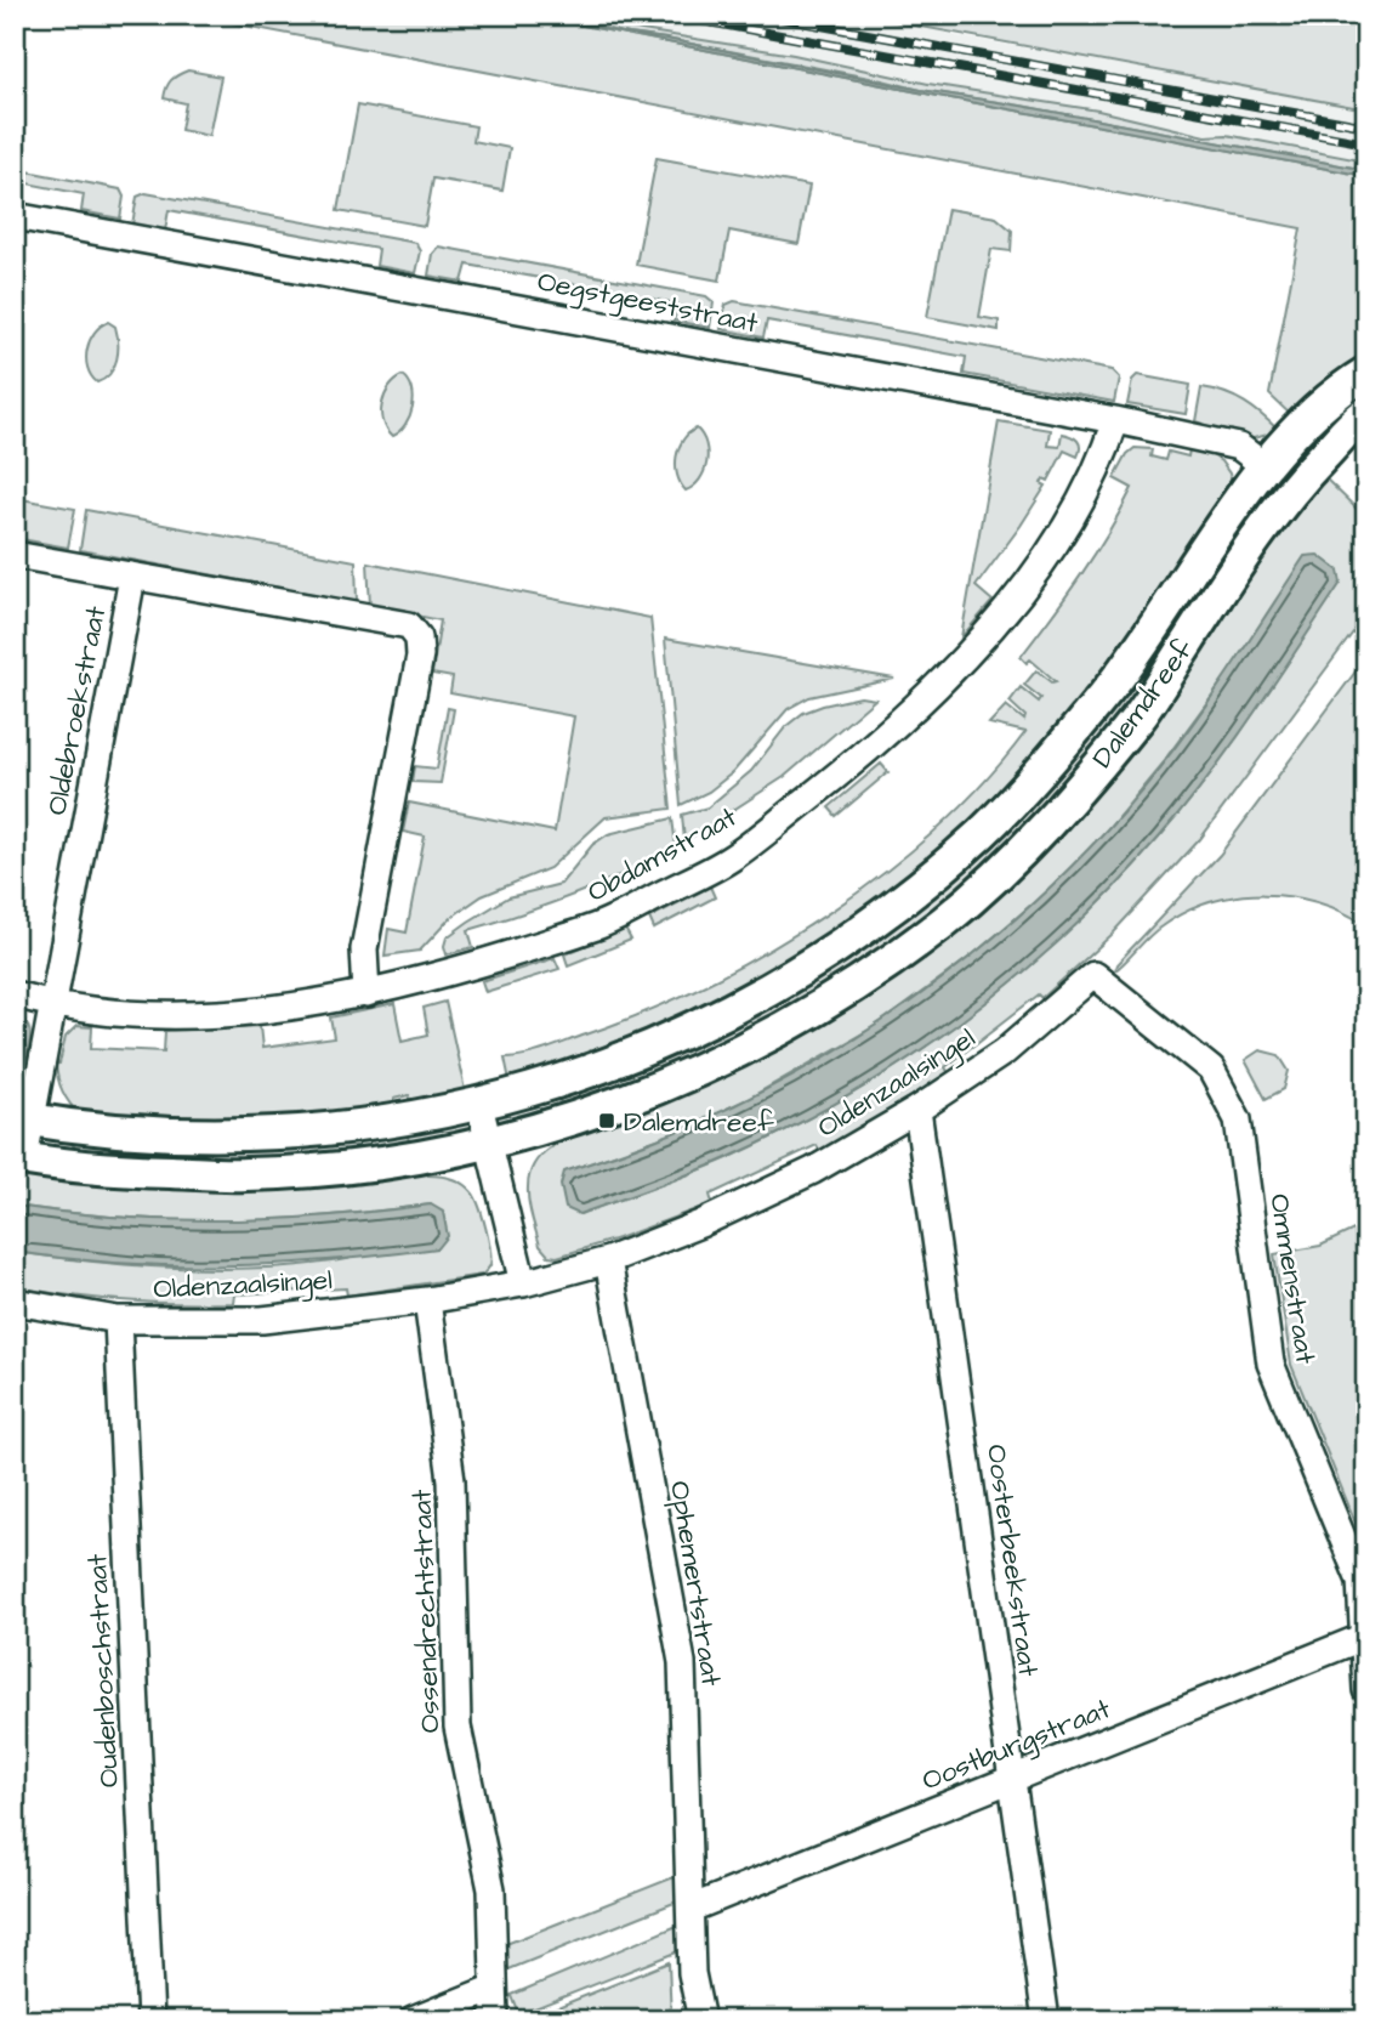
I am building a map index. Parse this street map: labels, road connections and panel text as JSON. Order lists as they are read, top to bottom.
{
  "streets": {
    "street": [
      "Oegstgeeststraat",
      "Dalemdreef",
      "Oldebroekstraat",
      "Obdamstraat",
      "Oldenzaalsingel",
      "Ommenstraat",
      "Oosterbeekstraat",
      "Ophemertstraat",
      "Ossendrechtstraat",
      "Oudenboschstraat",
      "Oostburgstraat"
    ]
  },
  "crossings": [
    ["Oegstgeeststraat", "Dalemdreef"],
    ["Oegstgeeststraat", "Obdamstraat"],
    ["Oldebroekstraat", "Obdamstraat"],
    ["Oldenzaalsingel", "Ommenstraat"],
    ["Oldenzaalsingel", "Oosterbeekstraat"],
    ["Oldenzaalsingel", "Ophemertstraat"],
    ["Oldenzaalsingel", "Ossendrechtstraat"],
    ["Oldenzaalsingel", "Oudenboschstraat"],
    ["Ommenstraat", "Oostburgstraat"],
    ["Oosterbeekstraat", "Oostburgstraat"],
    ["Ophemertstraat", "Oostburgstraat"]
  ],
  "places": {
    "transit": ["Dalemdreef"]
  }
}
